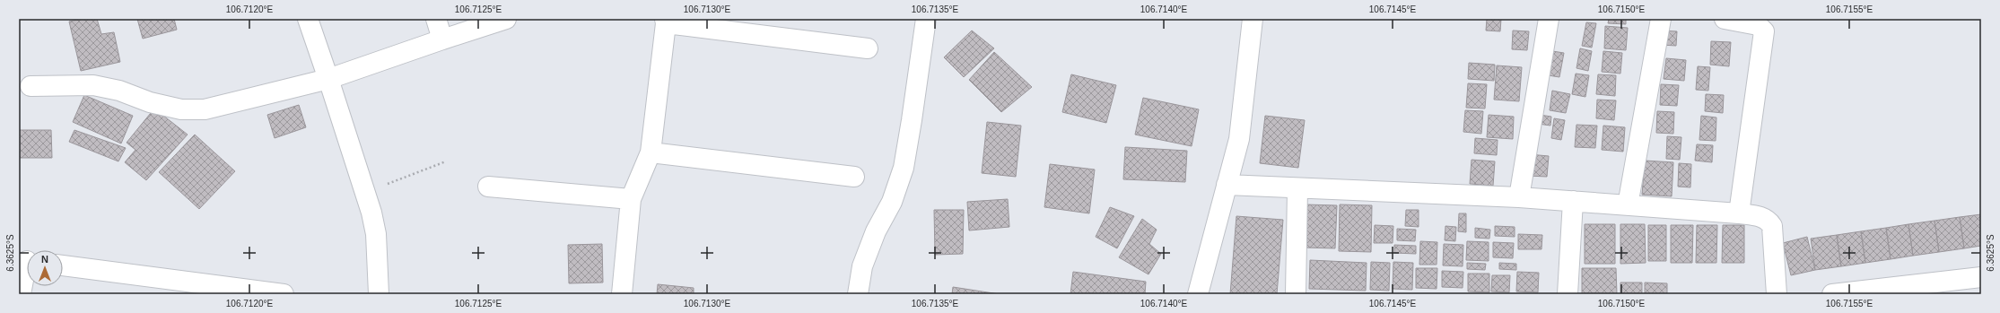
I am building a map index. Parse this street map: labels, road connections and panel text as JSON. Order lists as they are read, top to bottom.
{
  "north": "top",
  "coordinates": [
    "106.7120°E",
    "106.7125°E",
    "106.7130°E",
    "106.7135°E",
    "106.7140°E",
    "106.7145°E",
    "106.7150°E",
    "106.7155°E",
    "6.3625°S"
  ]
}
